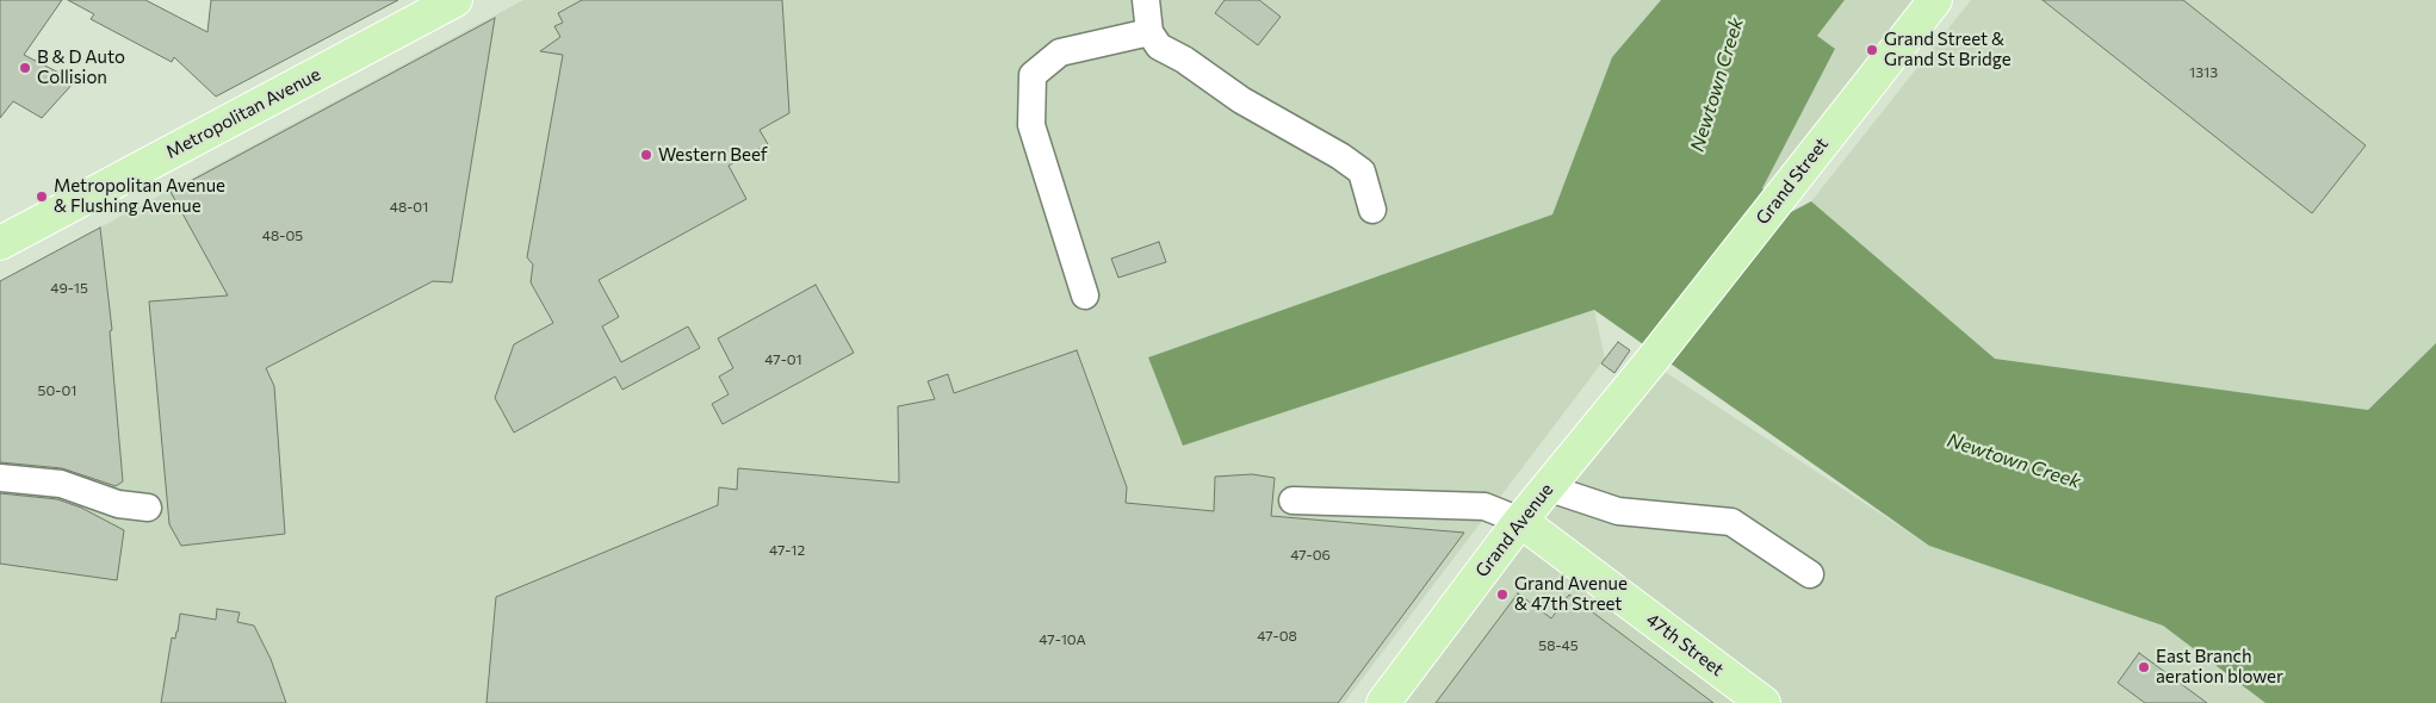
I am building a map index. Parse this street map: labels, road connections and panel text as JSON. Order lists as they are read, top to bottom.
{
  "streets": {
    "main road": [
      "Metropolitan Avenue",
      "Grand Street",
      "Grand Avenue",
      "47th Street"
    ]
  },
  "crossings": [
    ["Grand Street", "Grand Avenue"],
    ["Grand Avenue", "47th Street"]
  ],
  "water": ["Newtown Creek"],
  "places": [
    "Grand Street & Grand St Bridge",
    "B & D Auto Collision",
    "Western Beef",
    "Metropolitan Avenue & Flushing Avenue",
    "Grand Avenue & 47th Street",
    "East Branch aeration blower"
  ],
  "house_numbers": [
    "1313",
    "48-01",
    "48-05",
    "49-15",
    "47-01",
    "50-01",
    "47-12",
    "47-06",
    "47-08",
    "47-10A",
    "58-45"
  ]
}
